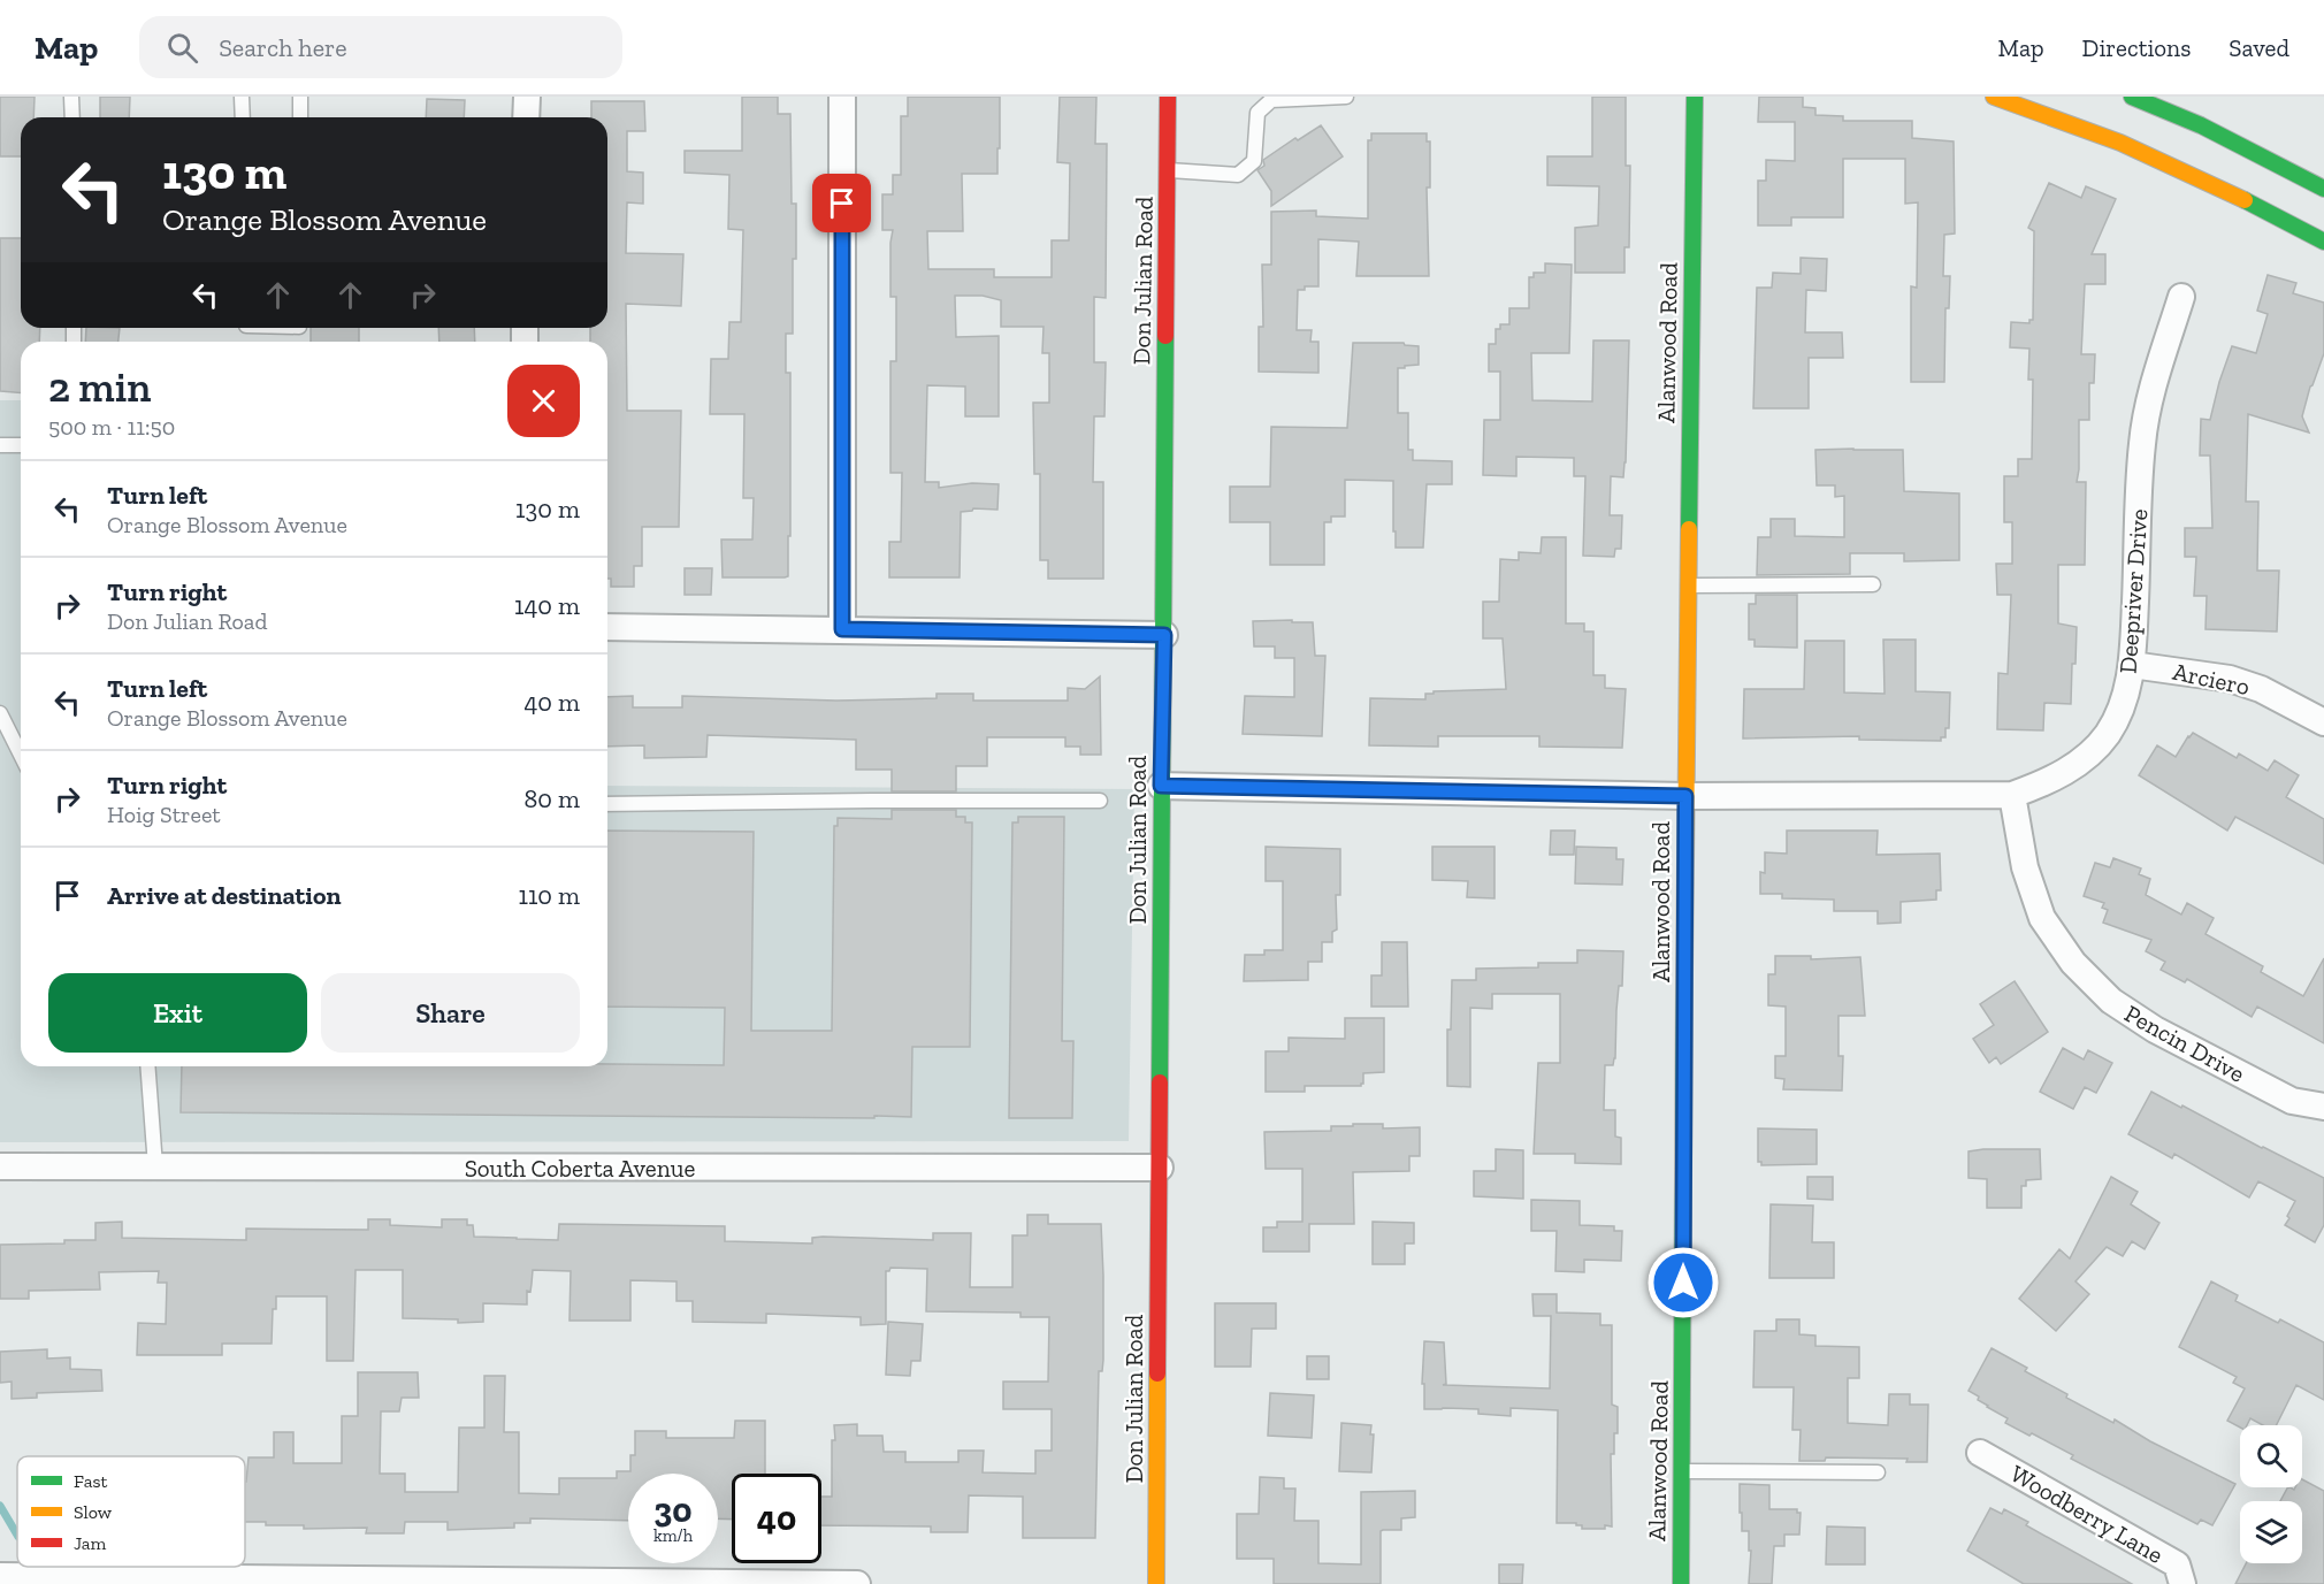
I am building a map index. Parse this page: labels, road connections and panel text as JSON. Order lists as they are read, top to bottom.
{
  "streets": {
    "street": [
      "Don Julian Road",
      "Alanwood Road",
      "Deepriver Drive",
      "Arciero",
      "Pencin Drive",
      "South Coberta Avenue",
      "Woodberry Lane"
    ]
  },
  "crossings": [
    ["Don Julian Road", "Deepriver Drive"],
    ["Don Julian Road", "South Coberta Avenue"],
    ["Alanwood Road", "Deepriver Drive"],
    ["Deepriver Drive", "Arciero"],
    ["Deepriver Drive", "Pencin Drive"]
  ],
  "legend": ["Fast", "Slow", "Jam"],
  "page": {
    "header": "Map",
    "search": "Search here",
    "nav": ["Map", "Directions", "Saved"],
    "turn": ["130 m", "Orange Blossom Avenue"],
    "heading": ["2 min", "500 m · 11:50"],
    "list": [
      {
        "name": "Turn left",
        "note": "Orange Blossom Avenue",
        "value": "130 m"
      },
      {
        "name": "Turn right",
        "note": "Don Julian Road",
        "value": "140 m"
      },
      {
        "name": "Turn left",
        "note": "Orange Blossom Avenue",
        "value": "40 m"
      },
      {
        "name": "Turn right",
        "note": "Hoig Street",
        "value": "80 m"
      },
      {
        "name": "Arrive at destination",
        "value": "110 m"
      }
    ],
    "buttons": ["Exit", "Share"],
    "speed": "30 km/h",
    "limit": "40"
  }
}
